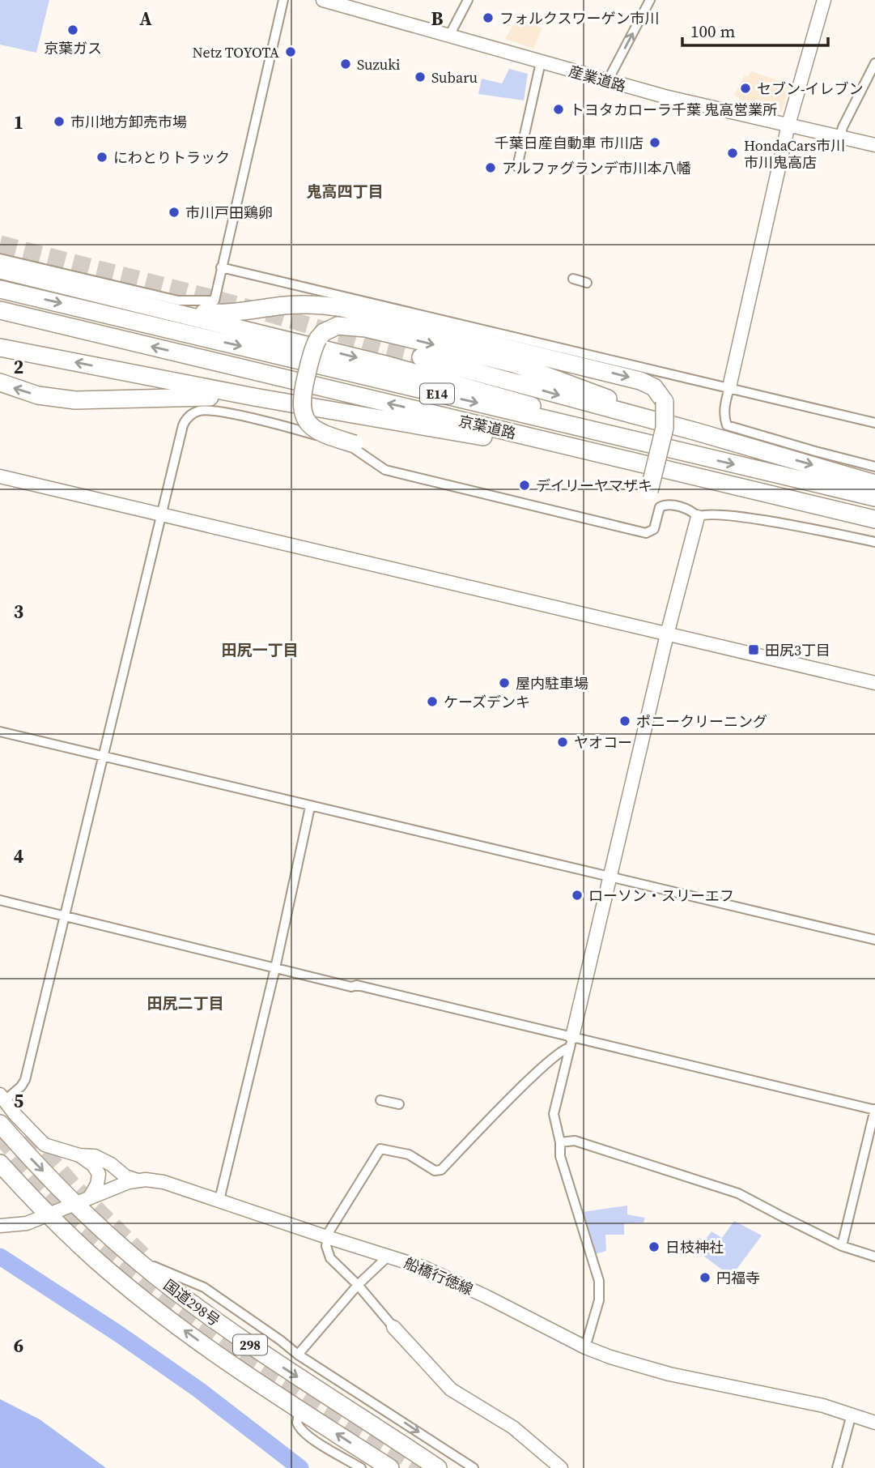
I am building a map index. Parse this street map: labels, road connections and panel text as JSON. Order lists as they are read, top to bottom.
{
  "streets": {
    "highway": [
      "E14",
      "京葉道路",
      "国道298号",
      "298"
    ],
    "street": ["産業道路", "船橋行徳線"]
  },
  "crossings": [
    ["船橋行徳線", "国道298号"]
  ],
  "districts": ["鬼高四丁目", "田尻一丁目", "田尻二丁目"],
  "places": {
    "other": [
      "フォルクスワーゲン市川",
      "京葉ガス",
      "Netz TOYOTA",
      "Suzuki",
      "Subaru",
      "セブン-イレブン",
      "トヨタカローラ千葉 鬼高営業所",
      "市川地方卸売市場",
      "千葉日産自動車 市川店",
      "HondaCars市川 市川鬼高店",
      "にわとりトラック",
      "アルファグランデ市川本八幡",
      "市川戸田鶏卵",
      "デイリーヤマザキ",
      "屋内駐車場",
      "ケーズデンキ",
      "ポニークリーニング",
      "ヤオコー",
      "ローソン・スリーエフ",
      "日枝神社",
      "円福寺"
    ],
    "transit": ["田尻3丁目"]
  },
  "scale_bar": "100 m",
  "grid": {
    "columns": ["A", "B"],
    "rows": [
      "1",
      "2",
      "3",
      "4",
      "5",
      "6"
    ]
  }
}
